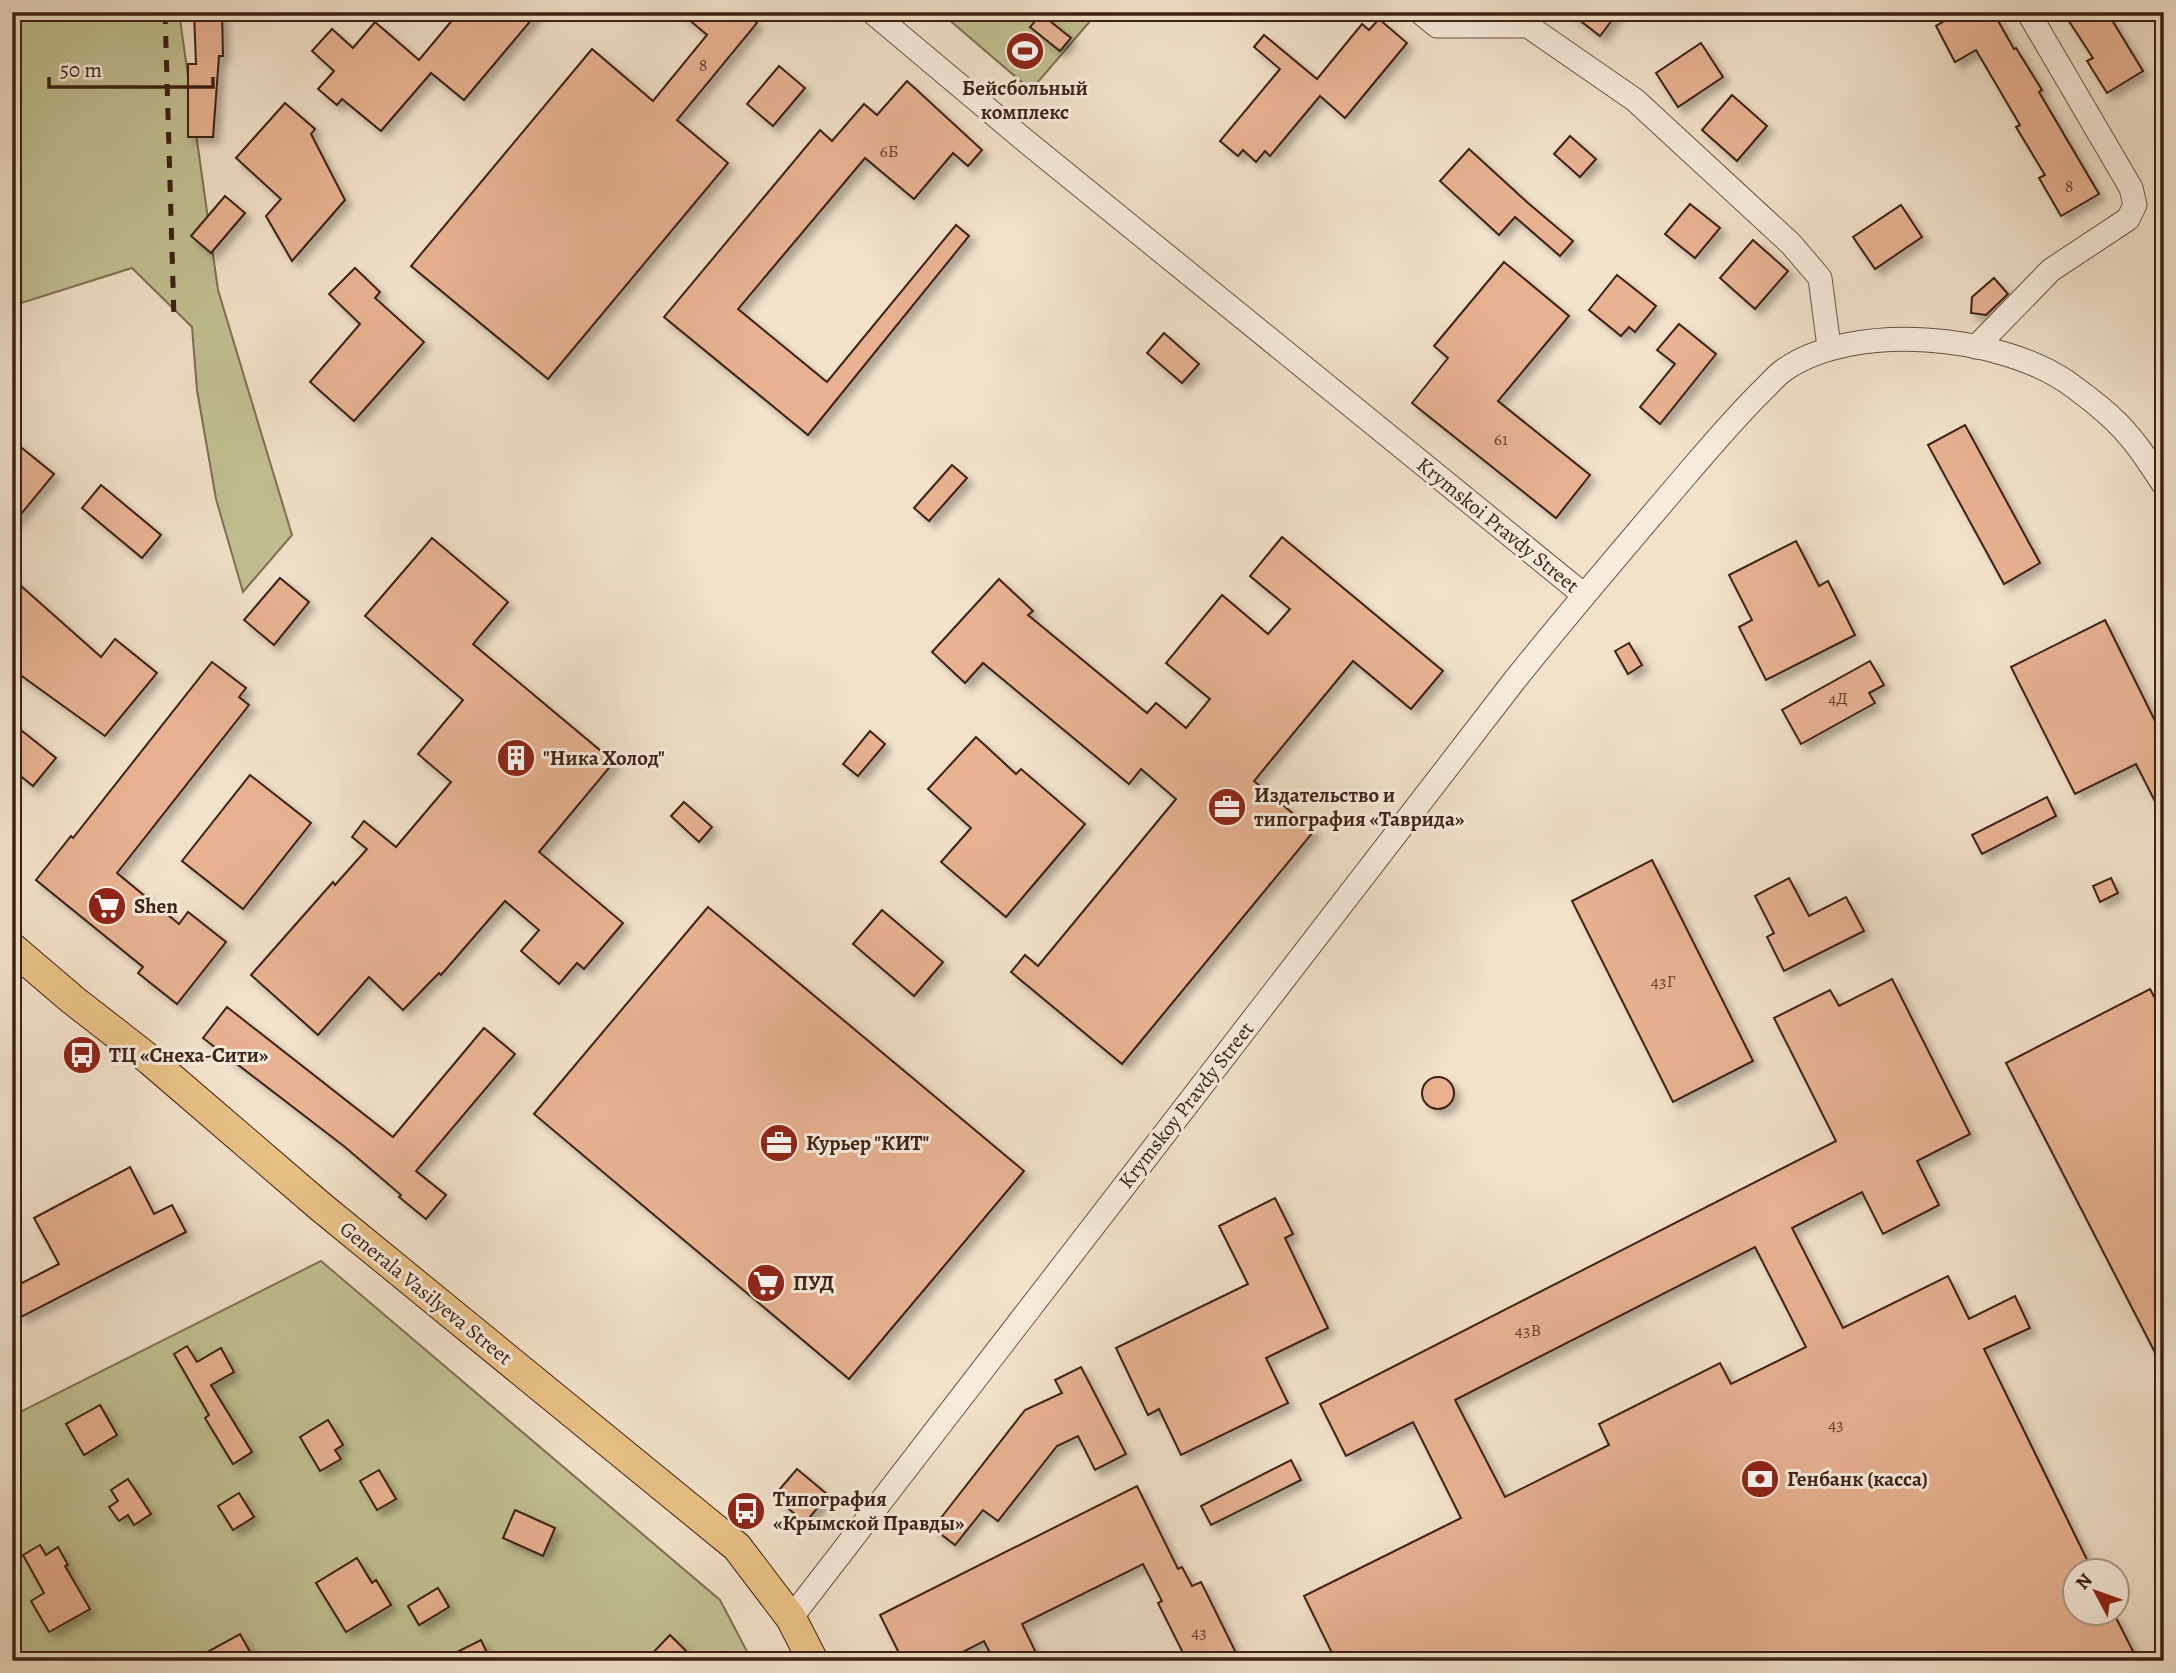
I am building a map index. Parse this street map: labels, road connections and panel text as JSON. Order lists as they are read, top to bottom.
{
  "streets": {
    "main road": ["Generala Vasilyeva Street"],
    "street": ["Krymskoi Pravdy Street", "Krymskoy Pravdy Street"]
  },
  "crossings": [
    ["Krymskoi Pravdy Street", "Krymskoy Pravdy Street"],
    ["Krymskoy Pravdy Street", "Generala Vasilyeva Street"]
  ],
  "places": {
    "sports": ["Бейсбольный комплекс"],
    "building": ["\"Ника Холод\""],
    "office": ["Издательство и типография «Таврида»", "Курьер \"КИТ\""],
    "supermarket": ["Shen", "ПУД"],
    "bus stop": ["ТЦ «Снеха-Сити»", "Типография «Крымской Правды»"],
    "bank": ["Генбанк (касса)"]
  },
  "house_numbers": [
    "8",
    "6Б",
    "8",
    "61",
    "4Д",
    "43Г",
    "43В",
    "43",
    "43"
  ],
  "scale_bar": "50 m",
  "north": "top left"
}
